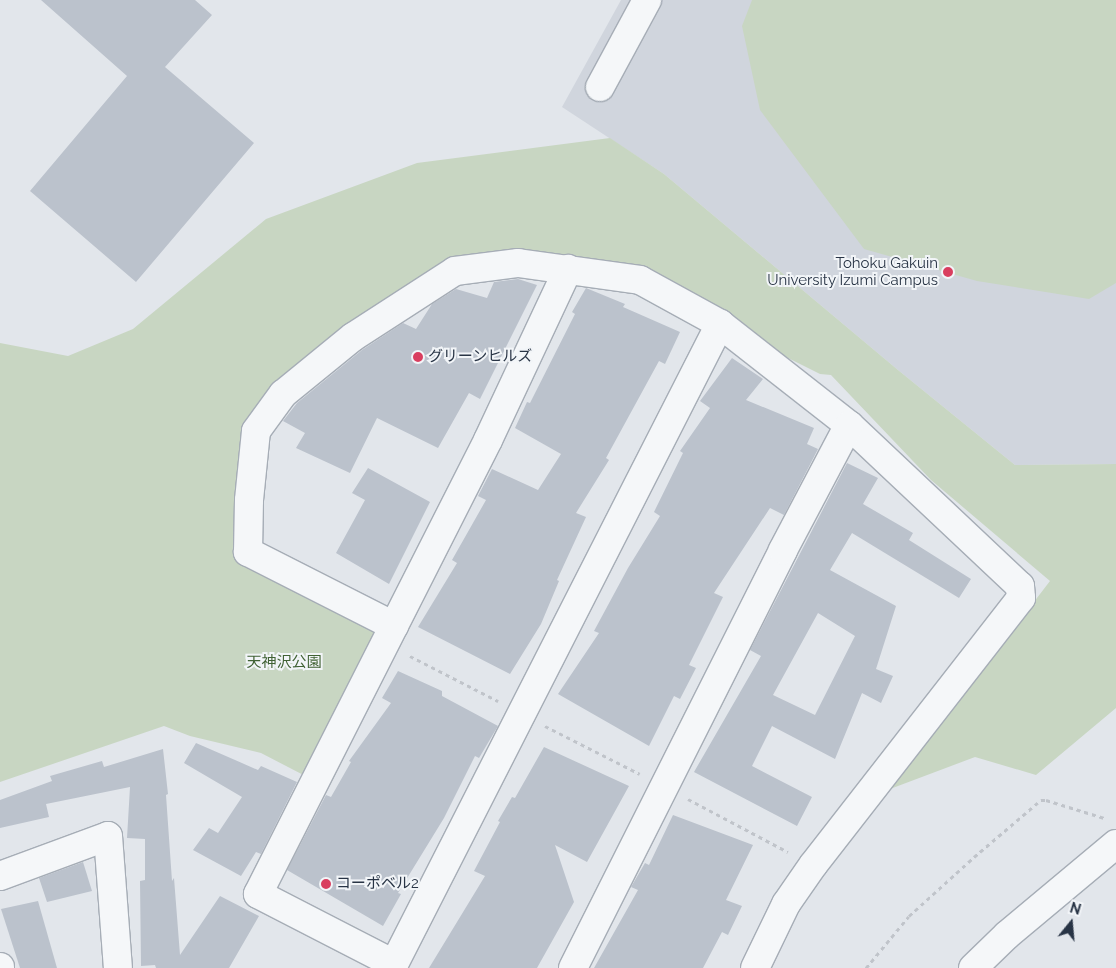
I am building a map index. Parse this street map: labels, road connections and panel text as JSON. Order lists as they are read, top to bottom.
{
  "parks": ["天神沢公園"],
  "places": ["Tohoku Gakuin University Izumi Campus", "グリーンヒルズ", "コーポベル2"],
  "north": "top"
}
